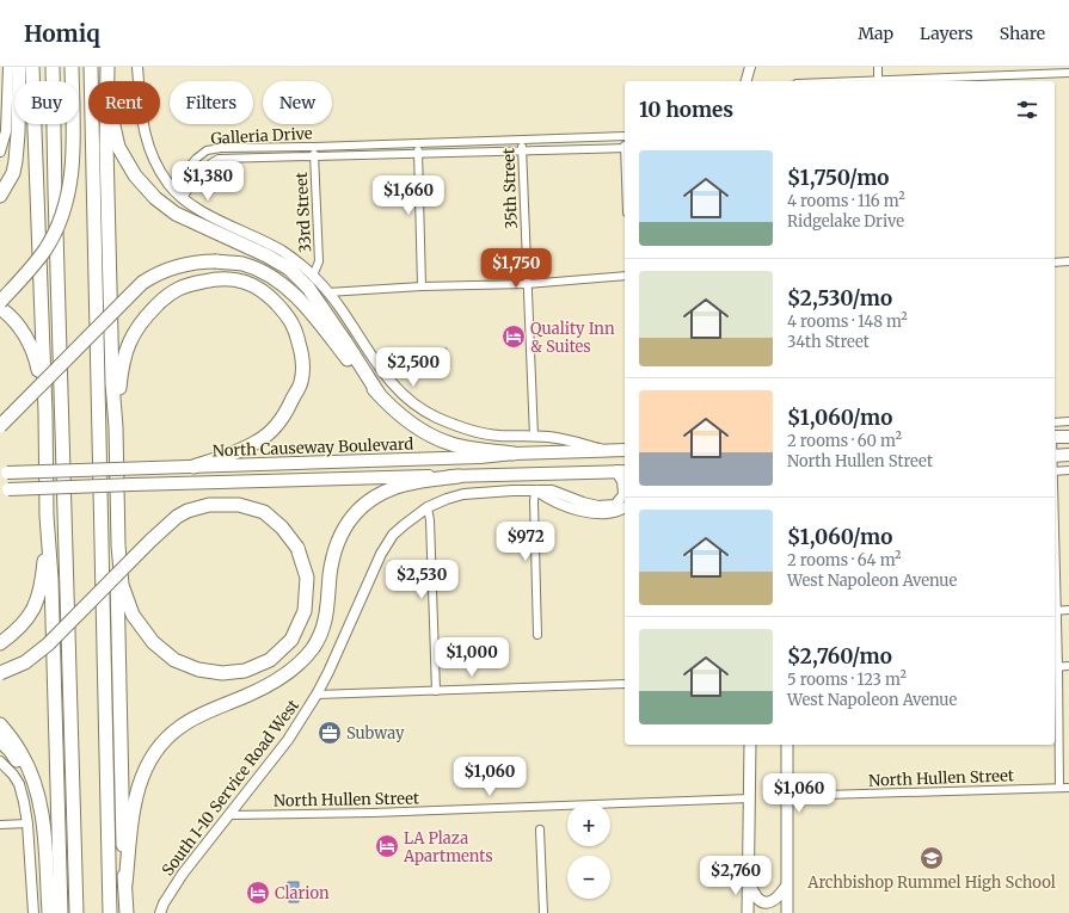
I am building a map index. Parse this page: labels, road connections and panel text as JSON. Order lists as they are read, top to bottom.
{
  "streets": {
    "highway": ["North Causeway Boulevard"],
    "street": [
      "Galleria Drive",
      "35th Street",
      "33rd Street",
      "North Hullen Street",
      "South I-10 Service Road West"
    ]
  },
  "crossings": [
    ["Galleria Drive", "35th Street"],
    ["Galleria Drive", "33rd Street"],
    ["North Hullen Street", "South I-10 Service Road West"]
  ],
  "places": {
    "hotel": ["Quality Inn & Suites", "LA Plaza Apartments", "Clarion"],
    "office": ["Subway"],
    "school or university": ["Archbishop Rummel High School"]
  },
  "page": {
    "header": "Homiq",
    "nav": ["Map", "Layers", "Share"],
    "chip": [
      "Buy",
      "Rent",
      "Filters",
      "New"
    ],
    "heading": "10 homes",
    "list": [
      {
        "name": "$1,750/mo",
        "note": "4 rooms · 116 m² · Ridgelake Drive"
      },
      {
        "name": "$2,530/mo",
        "note": "4 rooms · 148 m² · 34th Street"
      },
      {
        "name": "$1,060/mo",
        "note": "2 rooms · 60 m² · North Hullen Street"
      },
      {
        "name": "$1,060/mo",
        "note": "2 rooms · 64 m² · West Napoleon Avenue"
      },
      {
        "name": "$2,760/mo",
        "note": "5 rooms · 123 m² · West Napoleon Avenue"
      }
    ],
    "price": [
      "$1,380",
      "$1,660",
      "$1,750",
      "$2,500",
      "$972",
      "$2,530",
      "$1,000",
      "$1,060",
      "$1,060",
      "$2,760"
    ],
    "map_buttons": ["+", "−"]
  }
}
